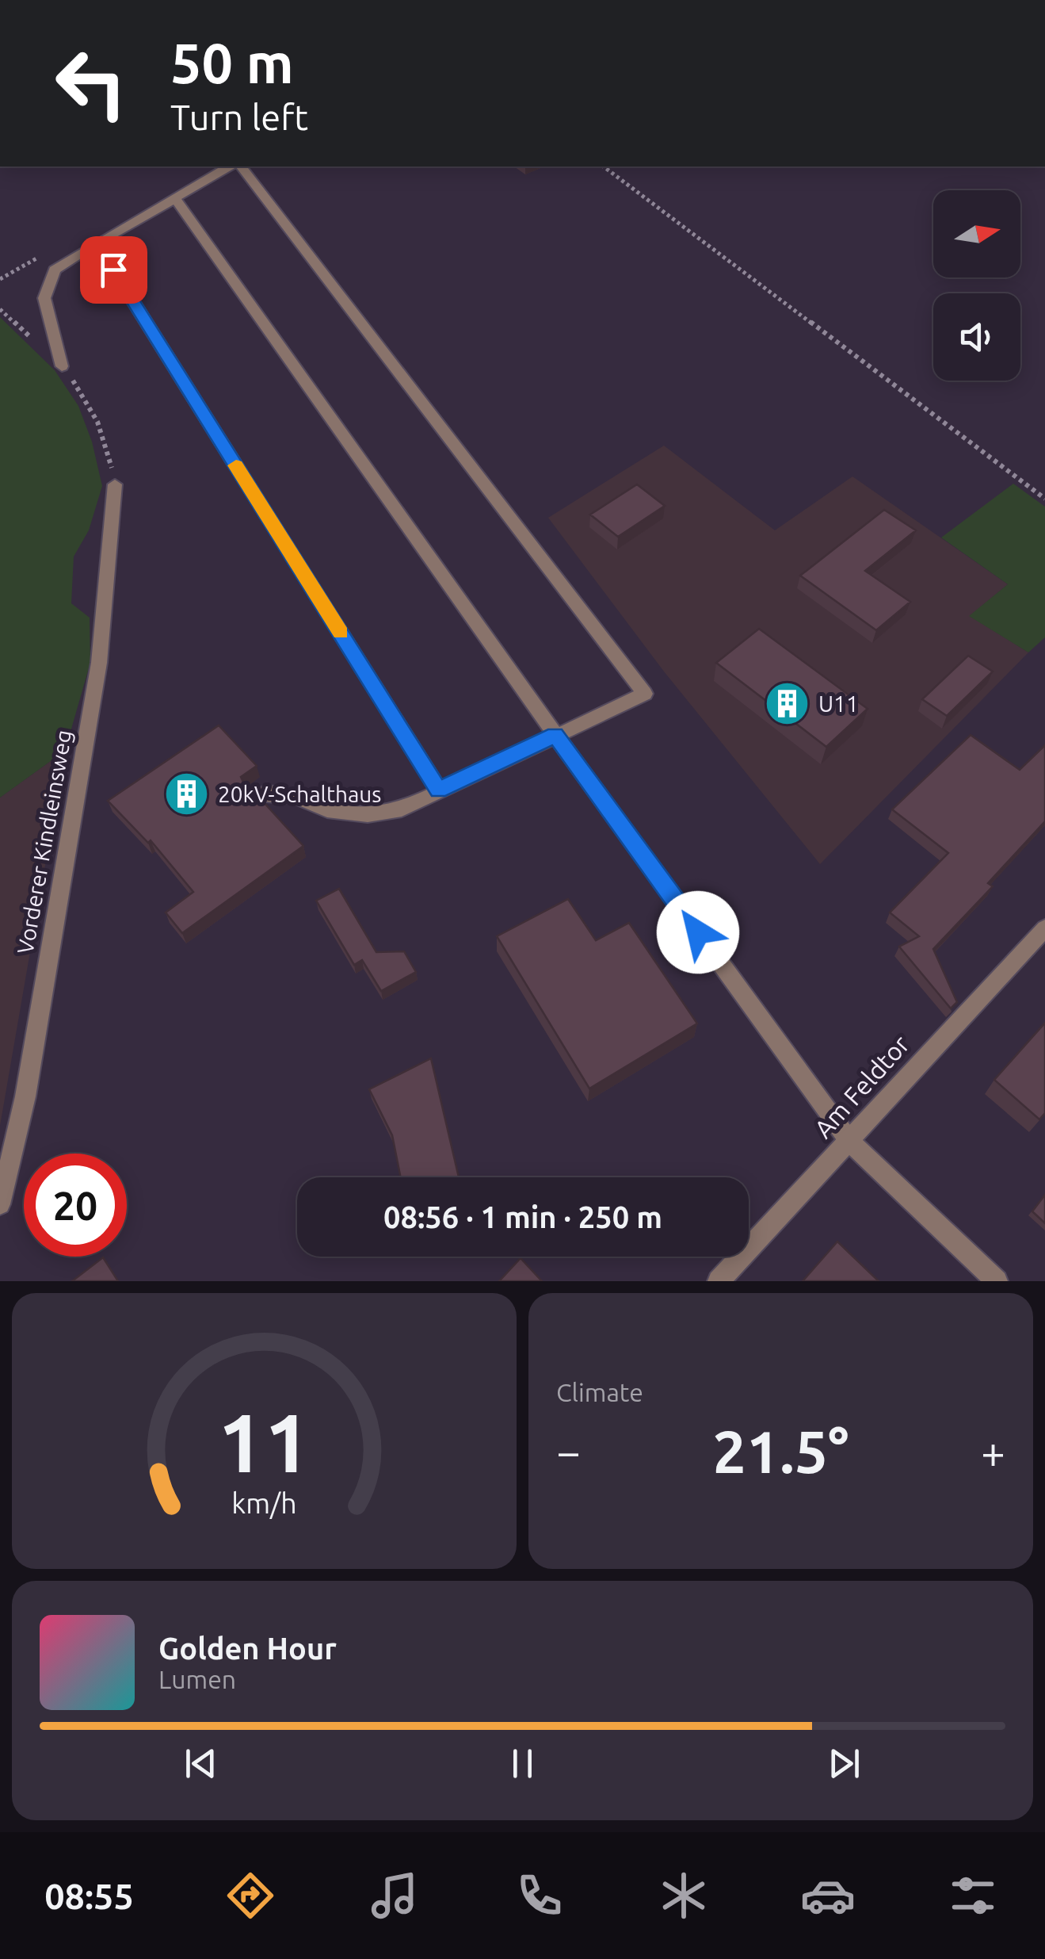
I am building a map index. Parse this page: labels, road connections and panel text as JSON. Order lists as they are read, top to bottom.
{
  "streets": {
    "street": ["Vorderer Kindleinsweg", "Am Feldtor"]
  },
  "places": {
    "building": ["U11", "20kV-Schalthaus"]
  },
  "north": "right",
  "page": {
    "turn": ["50 m", "Turn left"],
    "limit": "20",
    "trip": "08:56 · 1 min · 250 m",
    "tile": "Climate",
    "heat": ["−", "21.5°", "+"],
    "song": ["Golden Hour", "Lumen"],
    "tabs": "08:55",
    "gauge": ["11", "km/h"]
  }
}
